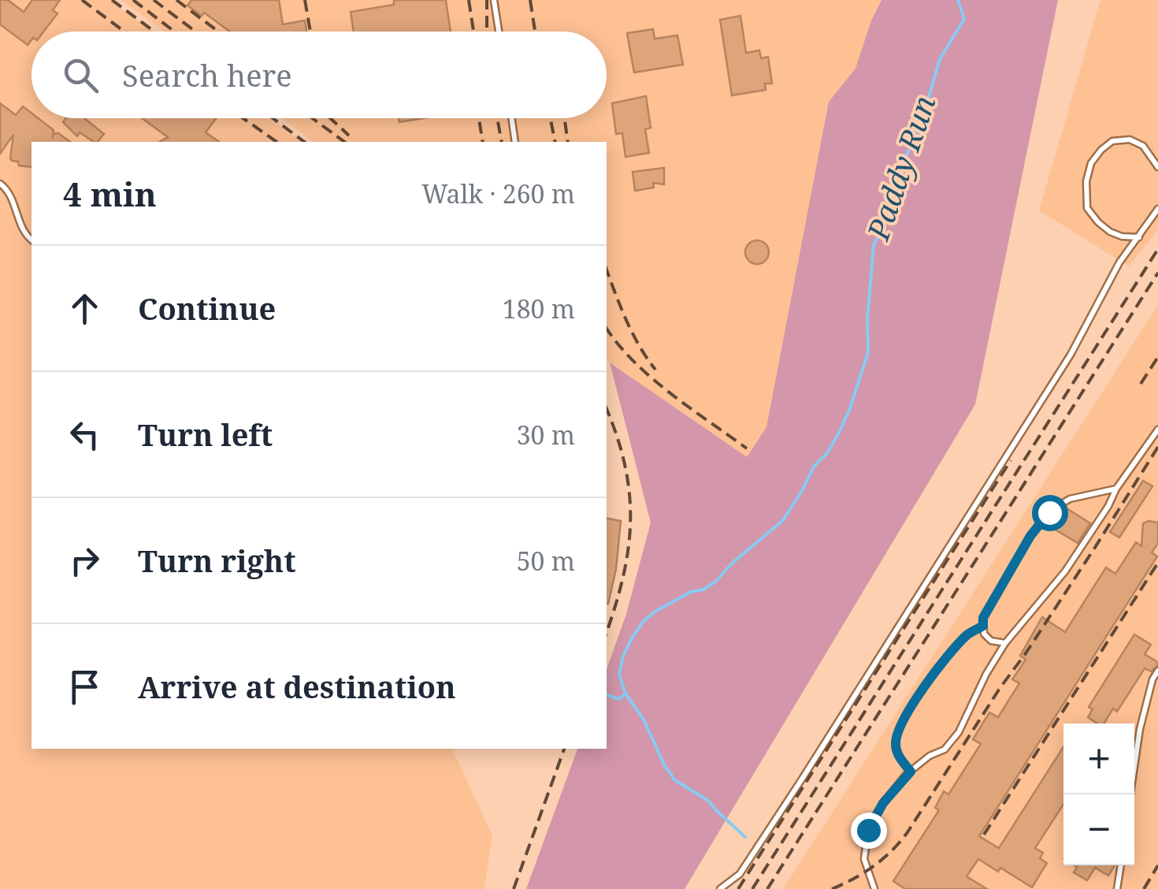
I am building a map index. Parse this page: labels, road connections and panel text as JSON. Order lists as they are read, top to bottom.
{
  "water": ["Paddy Run"],
  "page": {
    "search": "Search here",
    "heading": ["4 min", "Walk · 260 m"],
    "list": [
      ["Continue", "180 m"],
      ["Turn left", "30 m"],
      ["Turn right", "50 m"],
      "Arrive at destination"
    ],
    "map_buttons": ["+", "−"]
  }
}
